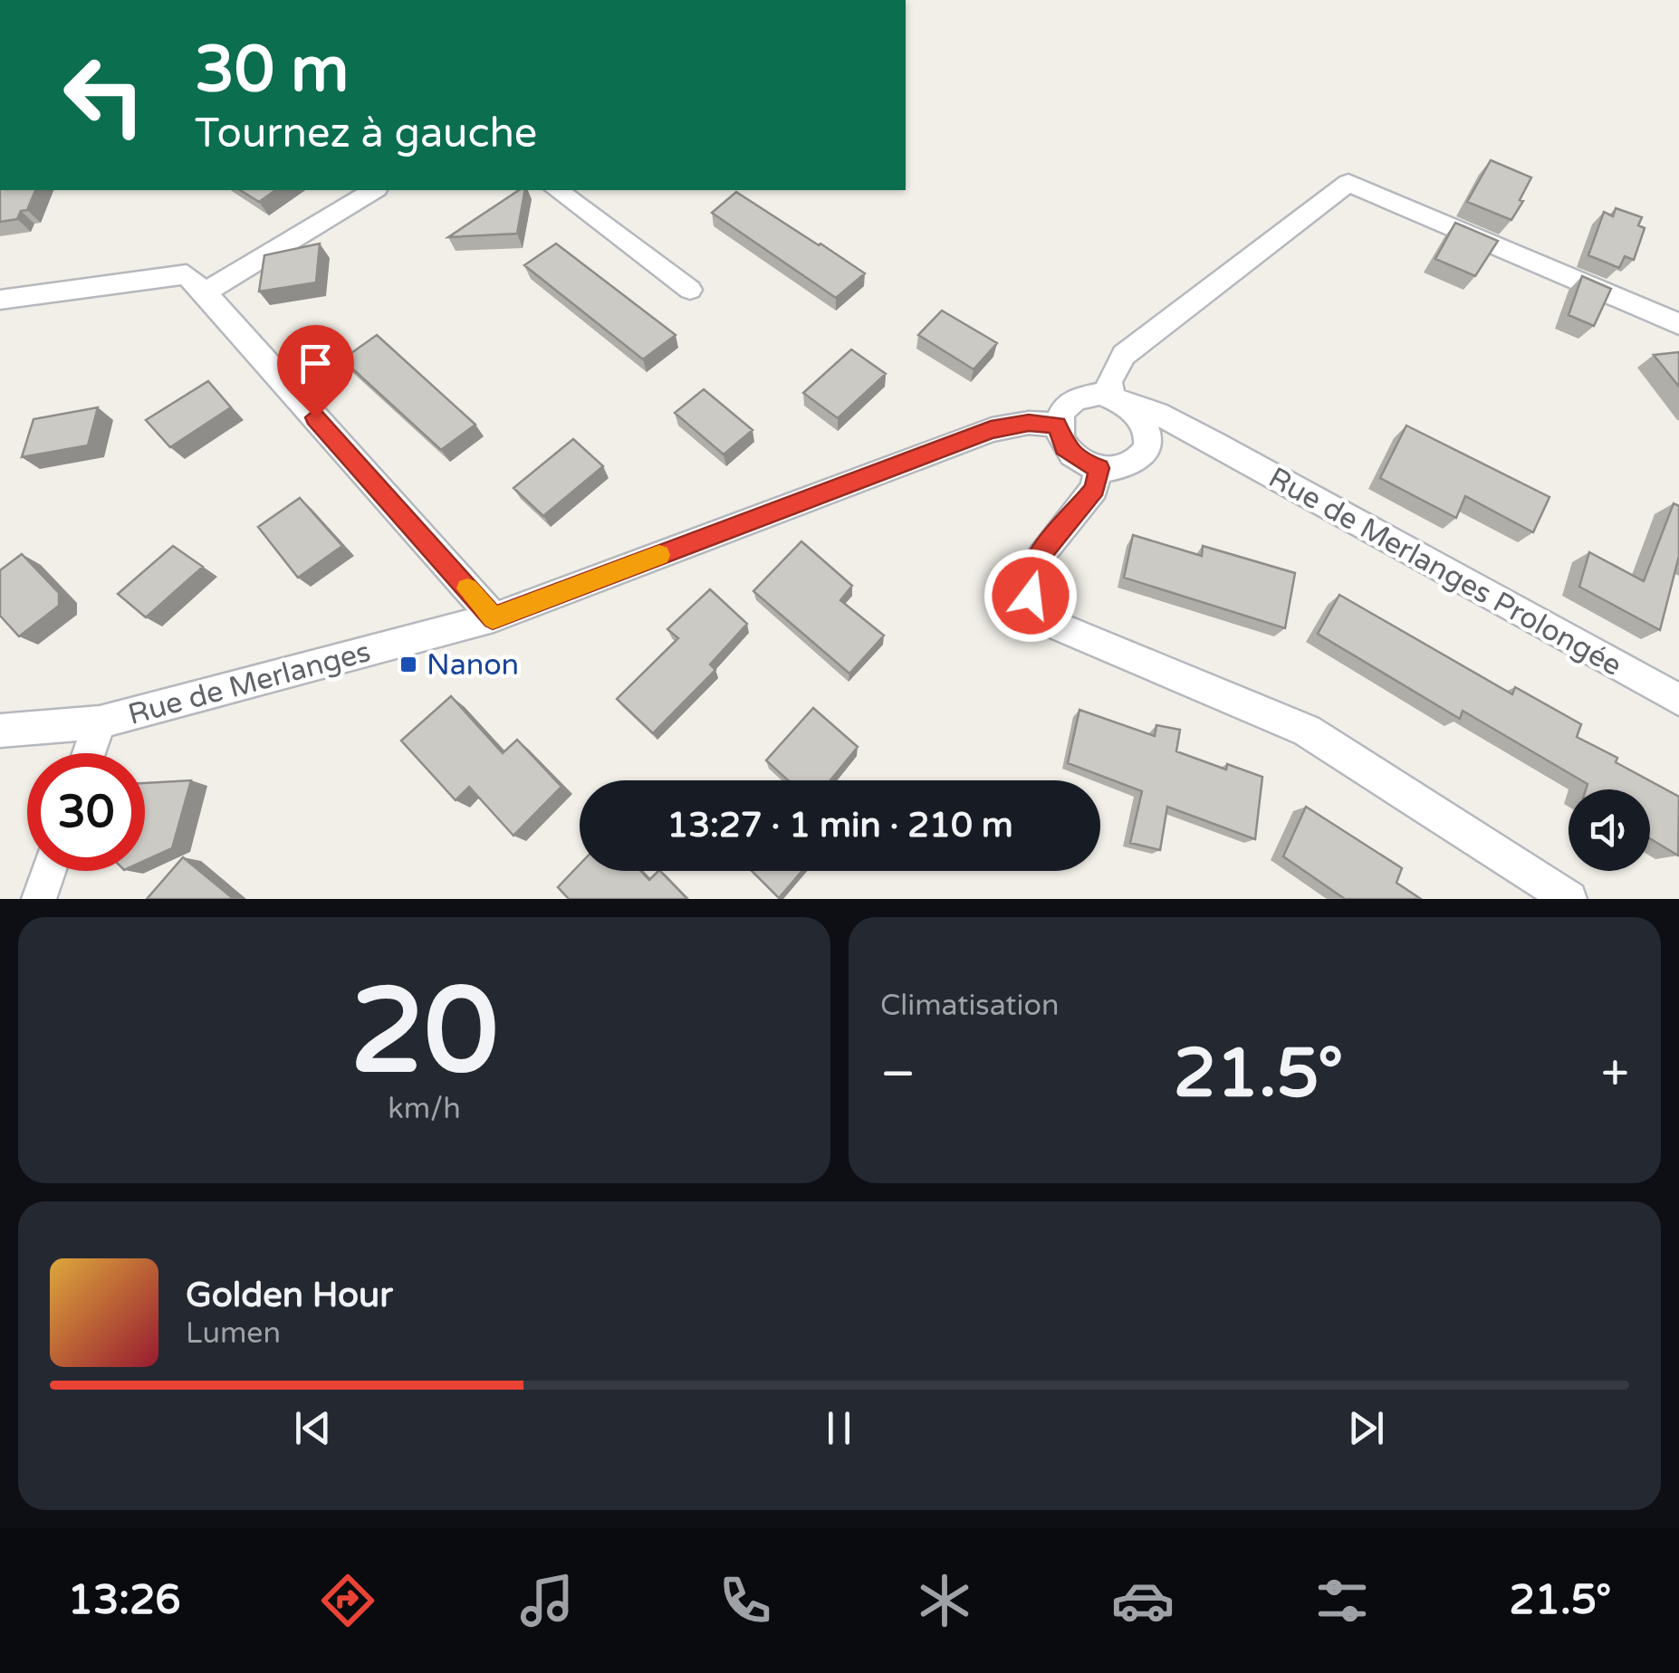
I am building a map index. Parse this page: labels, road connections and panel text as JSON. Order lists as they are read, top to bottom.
{
  "streets": {
    "street": ["Rue de Merlanges Prolongée", "Rue de Merlanges"]
  },
  "crossings": [
    ["Rue de Merlanges Prolongée", "Rue de Merlanges"]
  ],
  "places": {
    "transit": ["Nanon"]
  },
  "page": {
    "turn": ["30 m", "Tournez à gauche"],
    "limit": "30",
    "trip": "13:27 · 1 min · 210 m",
    "tile": [
      ["20", "km/h"],
      "Climatisation"
    ],
    "heat": ["−", "21.5°", "+"],
    "song": ["Golden Hour", "Lumen"],
    "tabs": ["13:26", "21.5°"]
  }
}
